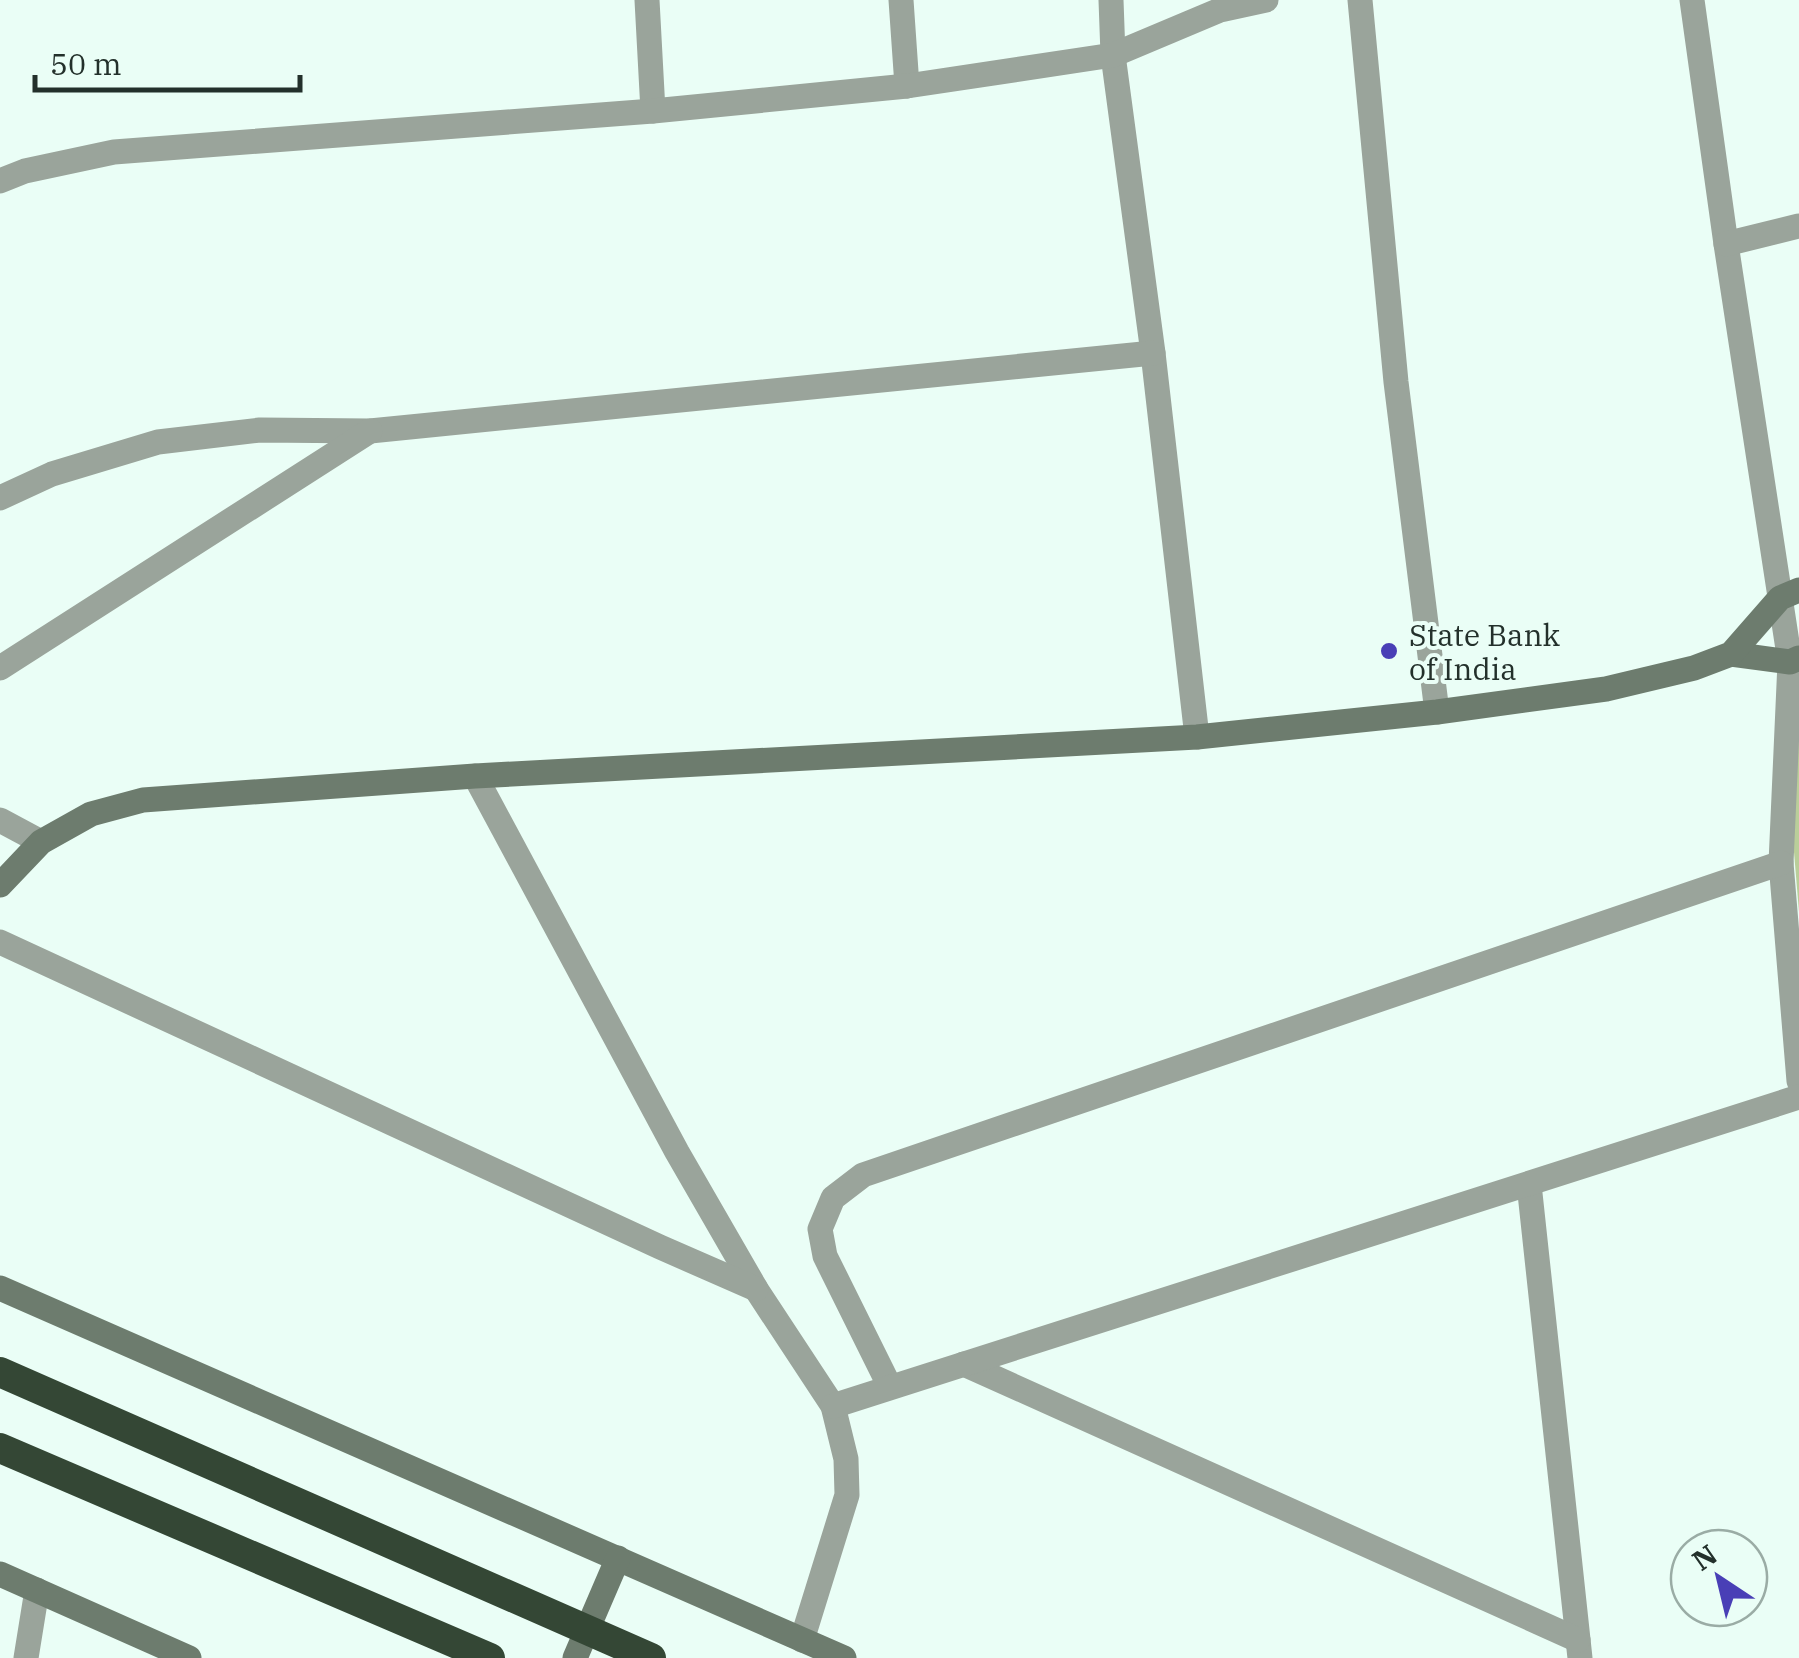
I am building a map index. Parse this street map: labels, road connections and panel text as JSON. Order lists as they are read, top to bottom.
{
  "places": ["State Bank of India"],
  "scale_bar": "50 m",
  "north": "top left"
}
